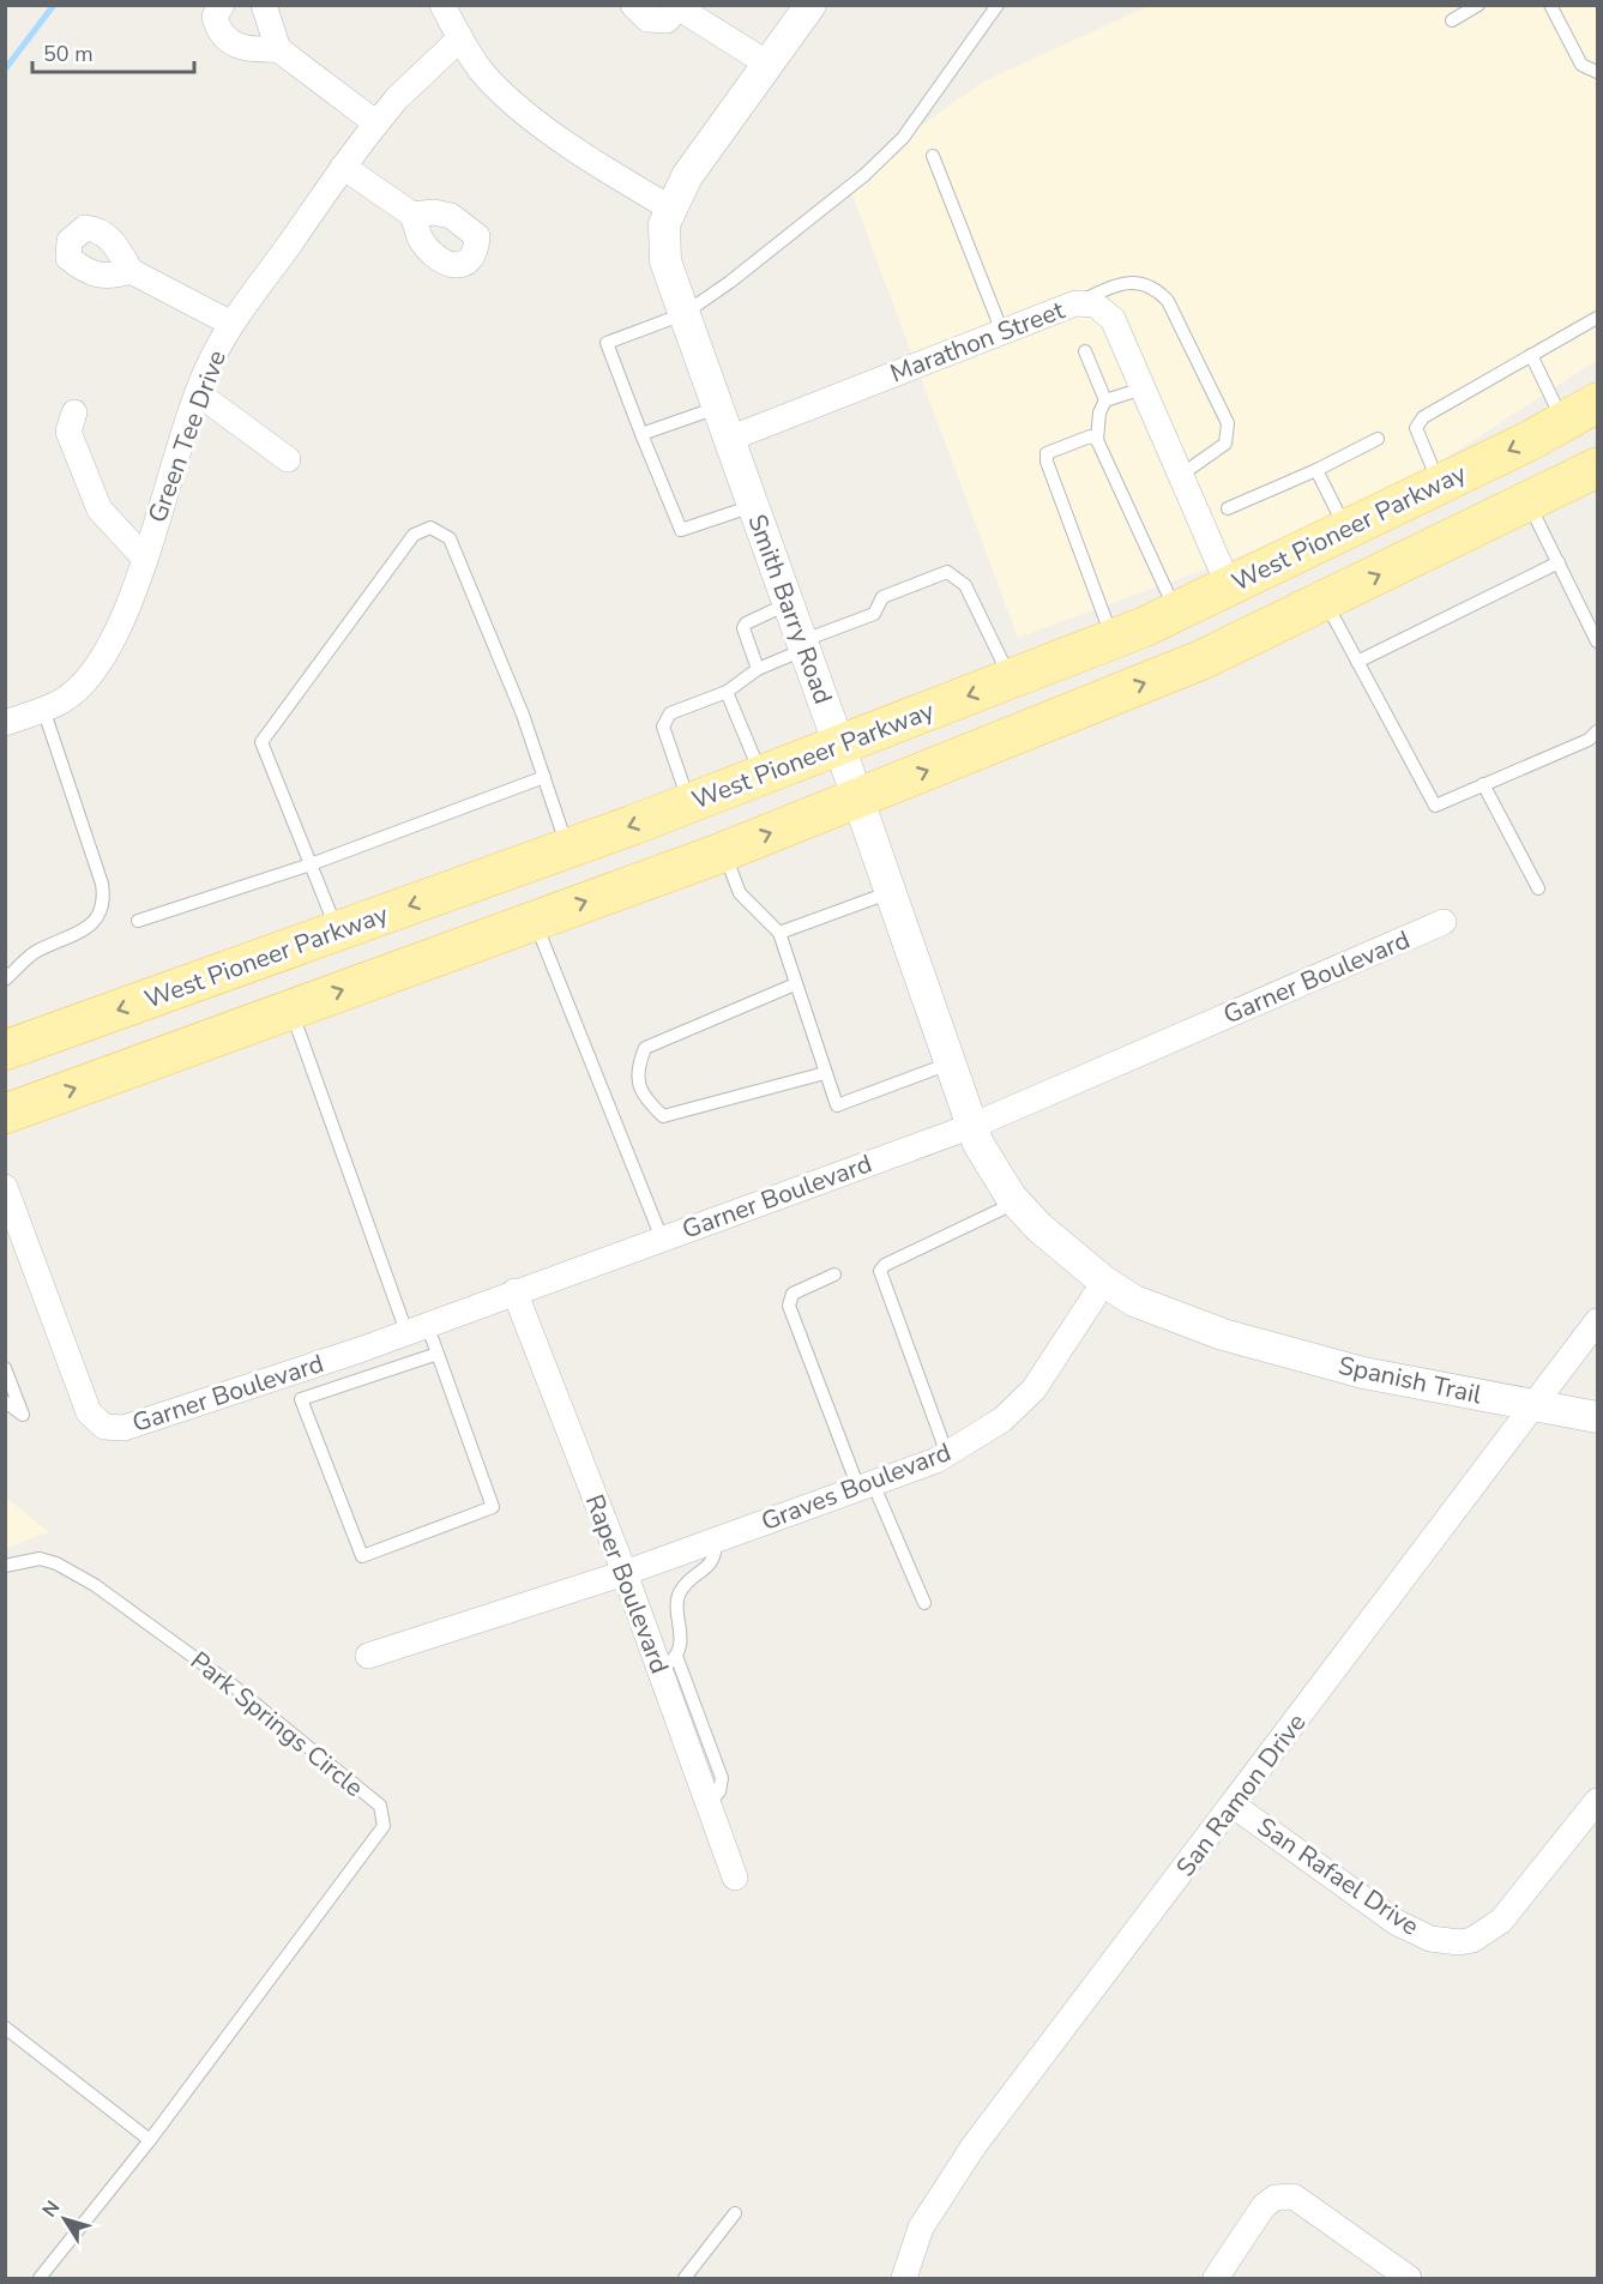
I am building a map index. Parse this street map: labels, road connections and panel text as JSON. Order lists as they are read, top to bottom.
{
  "streets": {
    "main road": ["West Pioneer Parkway"],
    "street": [
      "Marathon Street",
      "Green Tee Drive",
      "Smith Barry Road",
      "Garner Boulevard",
      "Spanish Trail",
      "Graves Boulevard",
      "Raper Boulevard",
      "San Ramon Drive",
      "San Rafael Drive"
    ],
    "lane": ["Park Springs Circle"]
  },
  "crossings": [
    ["Marathon Street", "West Pioneer Parkway"],
    ["Marathon Street", "Smith Barry Road"],
    ["West Pioneer Parkway", "Smith Barry Road"],
    ["Smith Barry Road", "Garner Boulevard"],
    ["Smith Barry Road", "Spanish Trail"],
    ["Smith Barry Road", "Graves Boulevard"],
    ["Garner Boulevard", "Raper Boulevard"],
    ["Spanish Trail", "San Ramon Drive"],
    ["Graves Boulevard", "Raper Boulevard"],
    ["San Ramon Drive", "San Rafael Drive"]
  ],
  "scale_bar": "50 m",
  "north": "top left"
}
